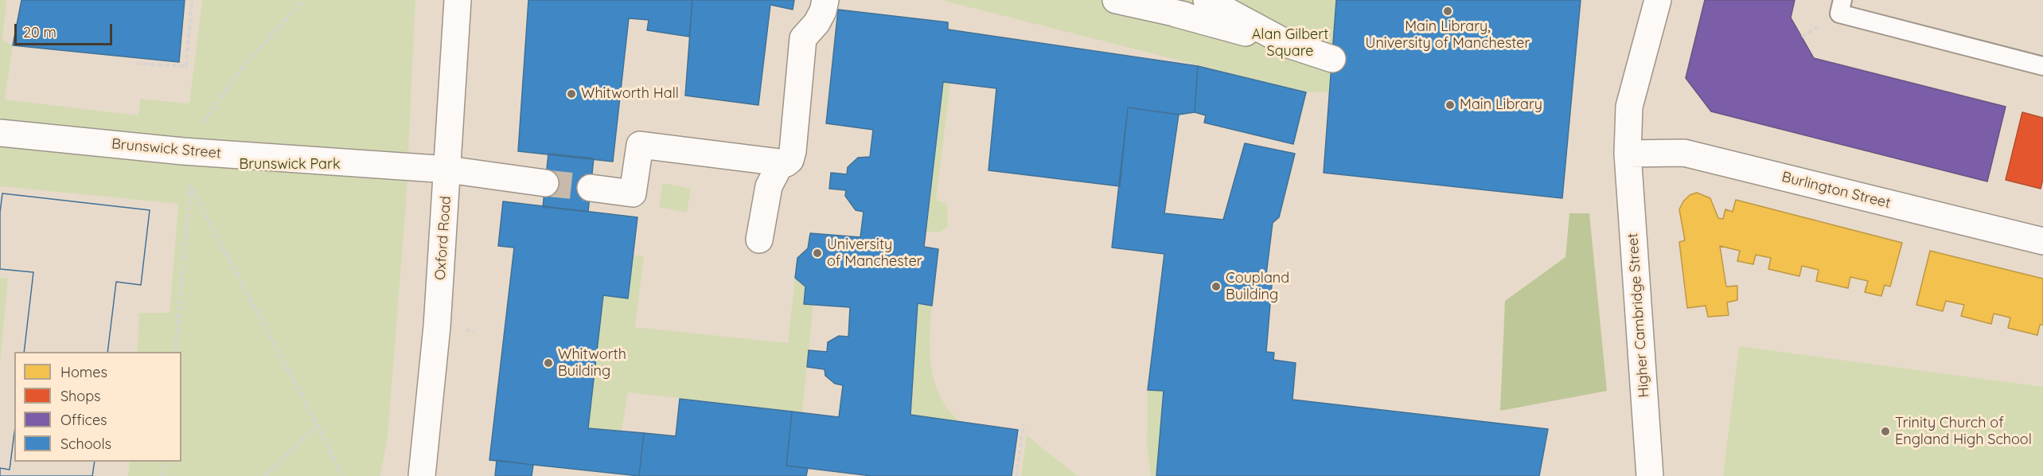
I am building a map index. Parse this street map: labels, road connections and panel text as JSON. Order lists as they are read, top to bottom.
{
  "streets": {
    "street": [
      "Brunswick Street",
      "Burlington Street",
      "Oxford Road",
      "Higher Cambridge Street"
    ]
  },
  "crossings": [
    ["Brunswick Street", "Oxford Road"],
    ["Burlington Street", "Higher Cambridge Street"]
  ],
  "parks": ["Alan Gilbert Square", "Brunswick Park"],
  "places": [
    "Main Library, University of Manchester",
    "Whitworth Hall",
    "Main Library",
    "University of Manchester",
    "Coupland Building",
    "Whitworth Building",
    "Trinity Church of England High School"
  ],
  "legend": [
    "Homes",
    "Shops",
    "Offices",
    "Schools"
  ],
  "scale_bar": "20 m"
}
